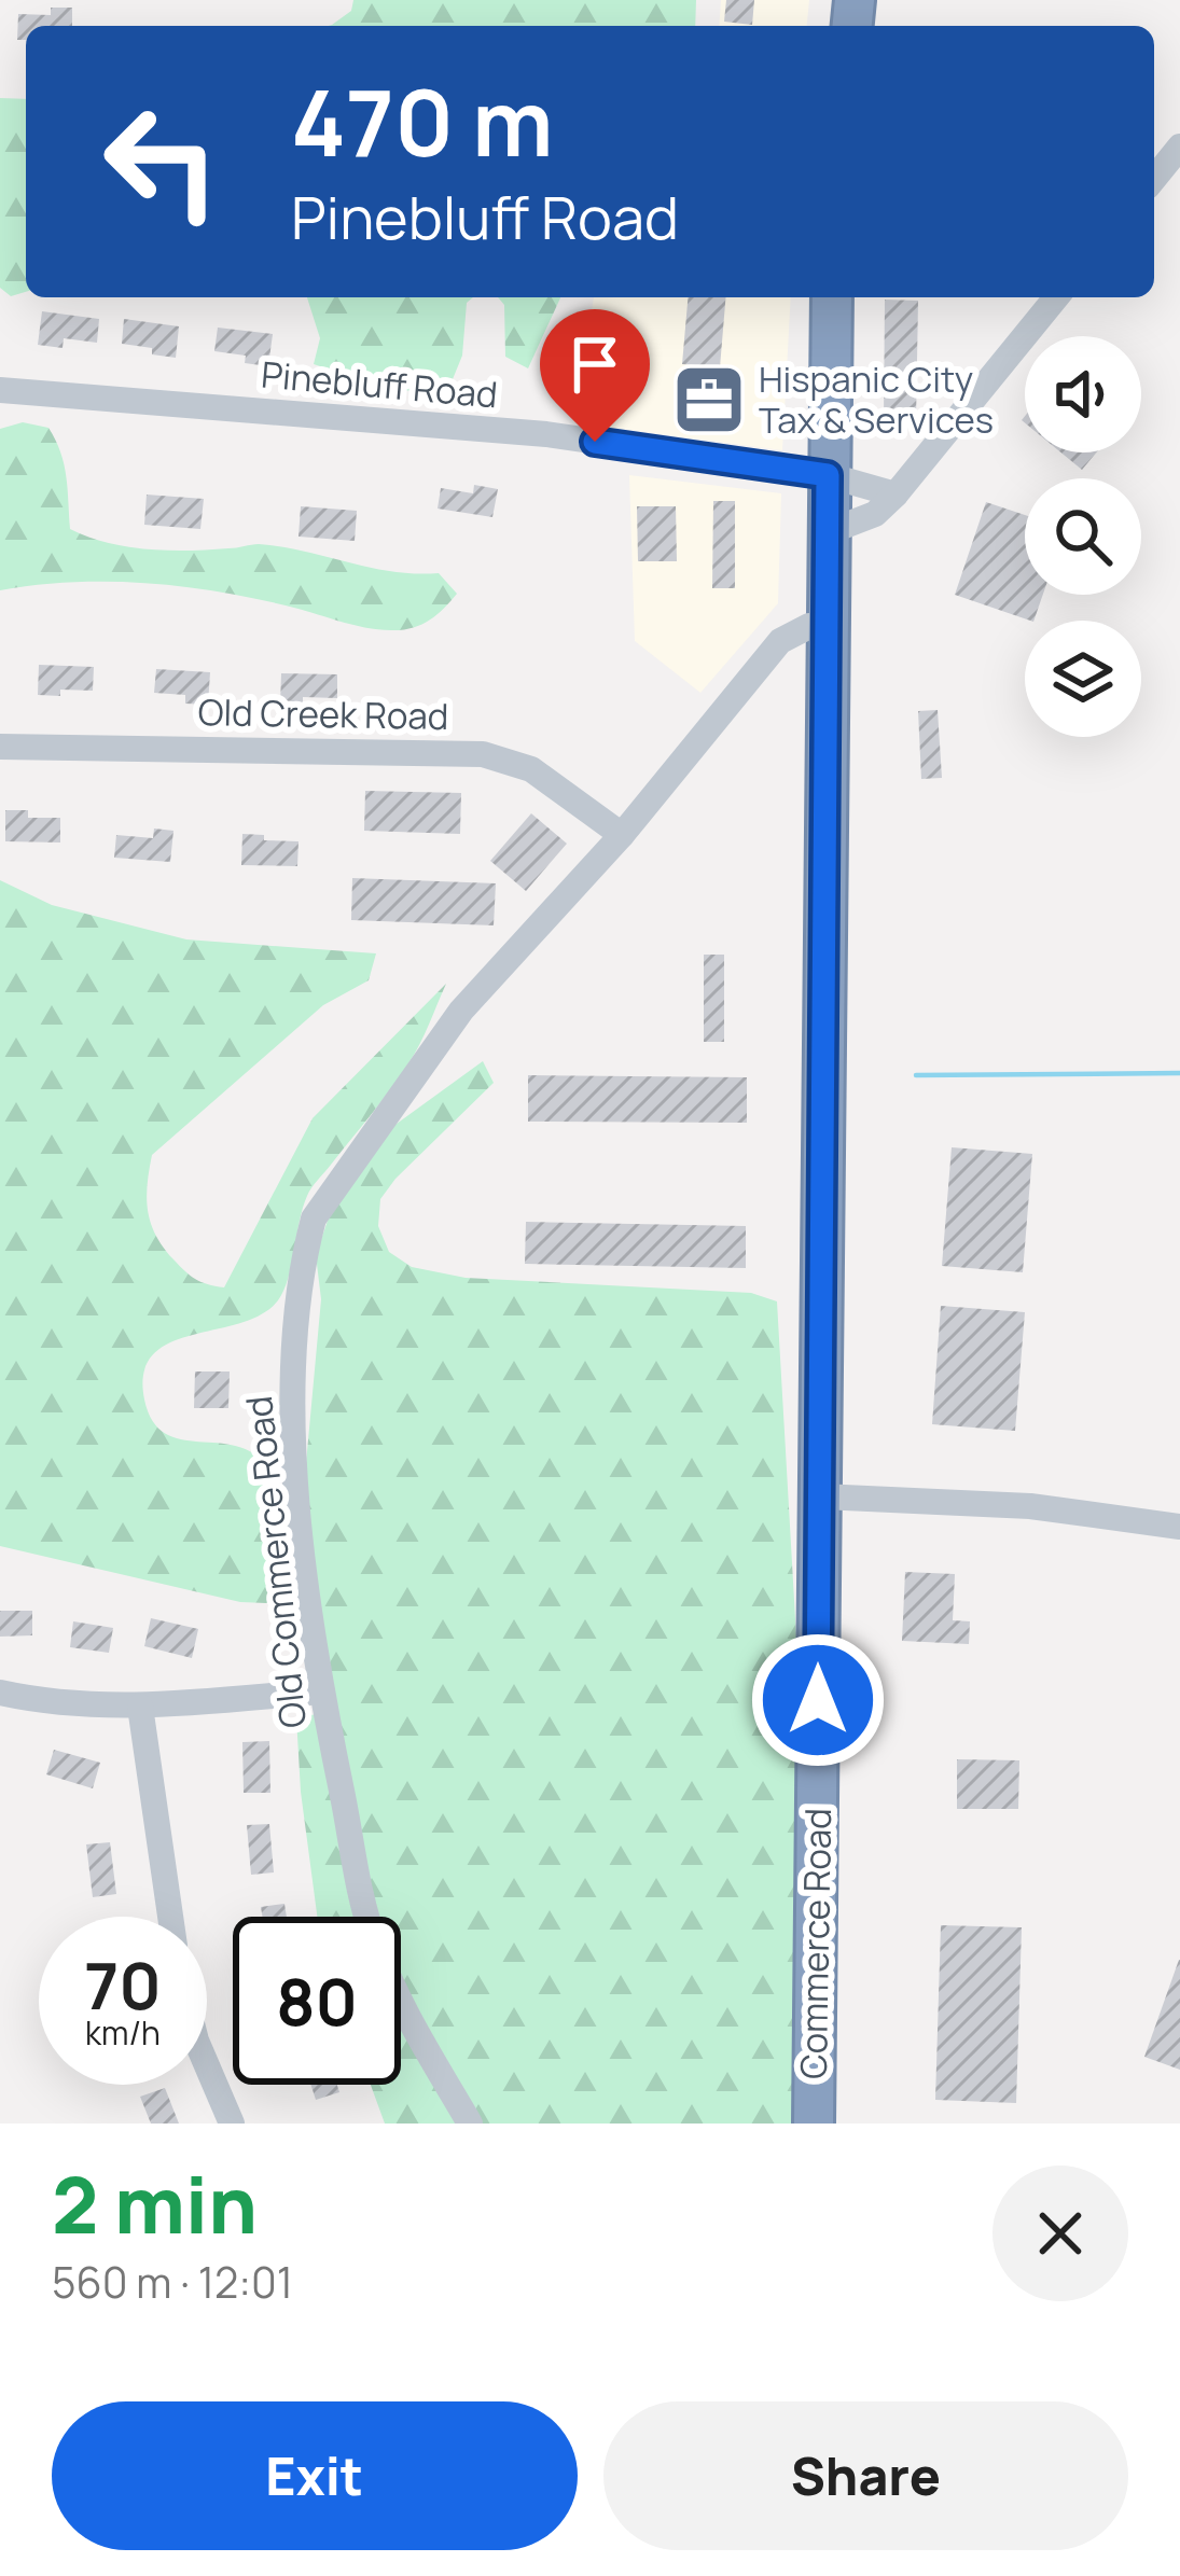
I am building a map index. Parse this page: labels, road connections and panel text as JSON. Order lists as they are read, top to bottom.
{
  "streets": {
    "highway": ["Commerce Road"],
    "street": ["Pinebluff Road", "Old Creek Road", "Old Commerce Road"]
  },
  "crossings": [
    ["Pinebluff Road", "Commerce Road"],
    ["Old Creek Road", "Old Commerce Road"],
    ["Old Commerce Road", "Commerce Road"]
  ],
  "places": {
    "office": ["Hispanic City Tax & Services"]
  },
  "page": {
    "turn": ["470 m", "Pinebluff Road"],
    "speed": "70 km/h",
    "limit": "80",
    "heading": ["2 min", "560 m · 12:01"],
    "buttons": ["Exit", "Share"]
  }
}
